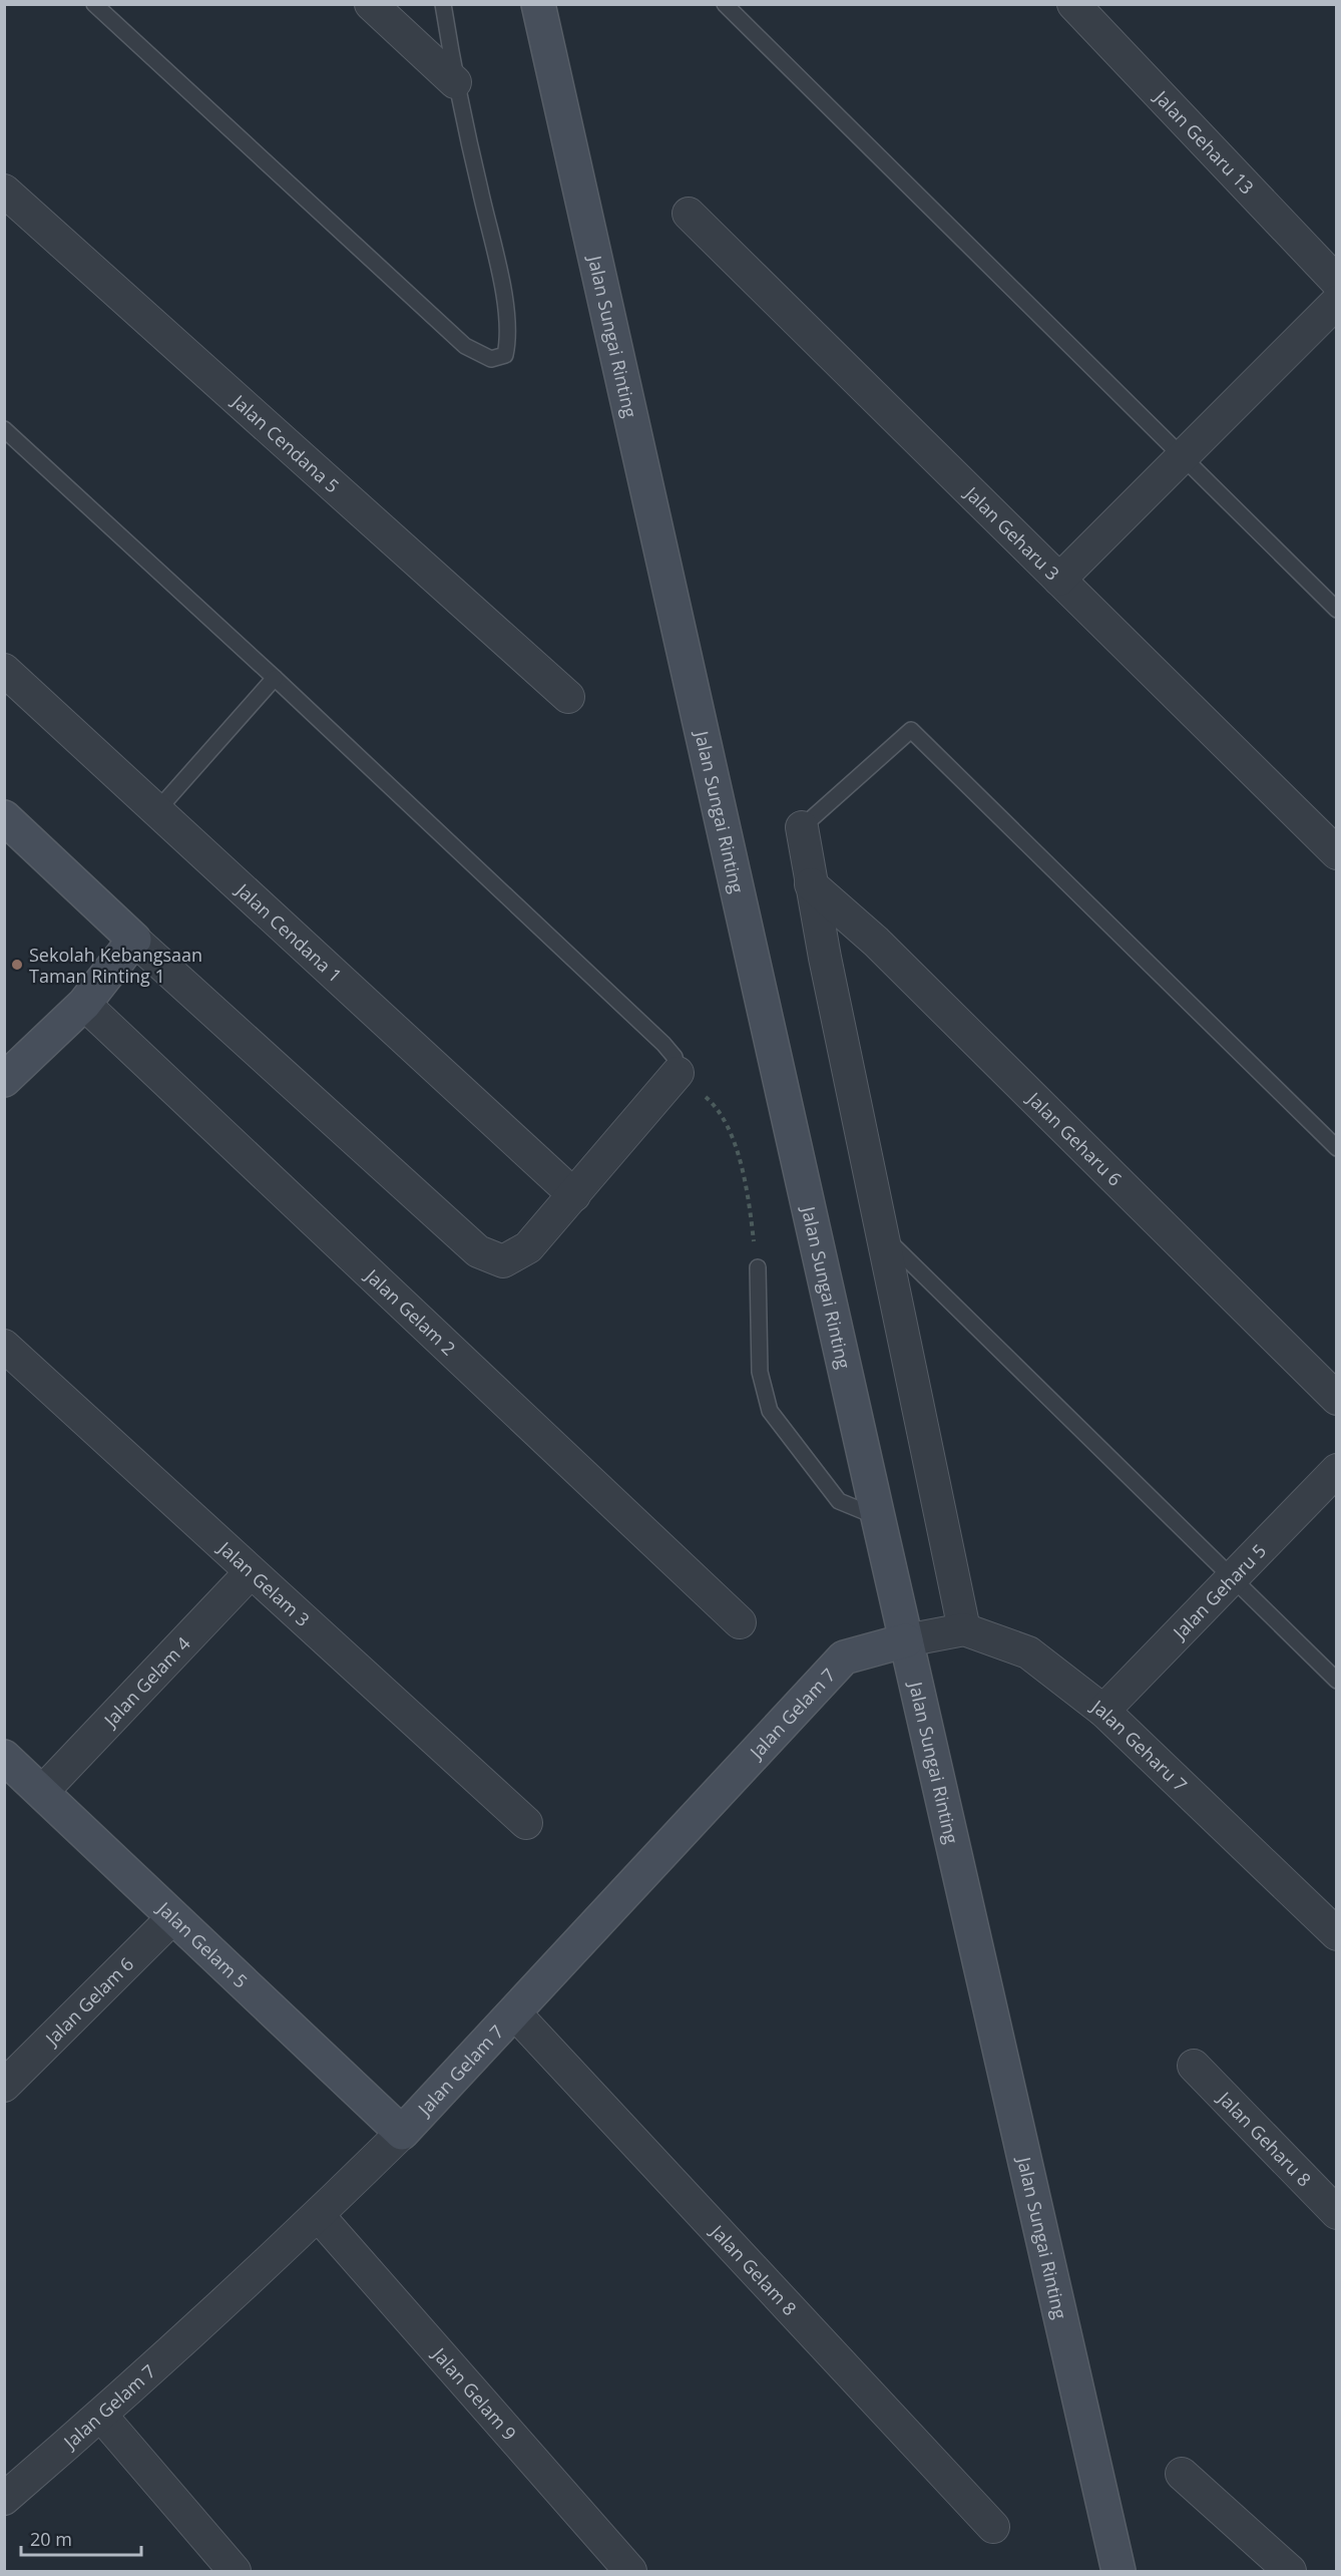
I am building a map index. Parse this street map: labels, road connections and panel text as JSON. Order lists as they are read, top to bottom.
{
  "streets": {
    "street": [
      "Jalan Geharu 13",
      "Jalan Sungai Rinting",
      "Jalan Cendana 5",
      "Jalan Geharu 3",
      "Jalan Cendana 1",
      "Jalan Geharu 6",
      "Jalan Gelam 2",
      "Jalan Gelam 3",
      "Jalan Geharu 5",
      "Jalan Gelam 4",
      "Jalan Gelam 7",
      "Jalan Geharu 7",
      "Jalan Gelam 5",
      "Jalan Gelam 6",
      "Jalan Geharu 8",
      "Jalan Gelam 8",
      "Jalan Gelam 9"
    ]
  },
  "crossings": [
    ["Jalan Sungai Rinting", "Jalan Gelam 7"],
    ["Jalan Gelam 3", "Jalan Gelam 4"],
    ["Jalan Geharu 5", "Jalan Geharu 7"],
    ["Jalan Gelam 4", "Jalan Gelam 5"],
    ["Jalan Gelam 7", "Jalan Gelam 5"],
    ["Jalan Gelam 7", "Jalan Gelam 8"],
    ["Jalan Gelam 7", "Jalan Gelam 9"],
    ["Jalan Gelam 5", "Jalan Gelam 6"]
  ],
  "places": ["Sekolah Kebangsaan Taman Rinting 1"],
  "scale_bar": "20 m"
}
